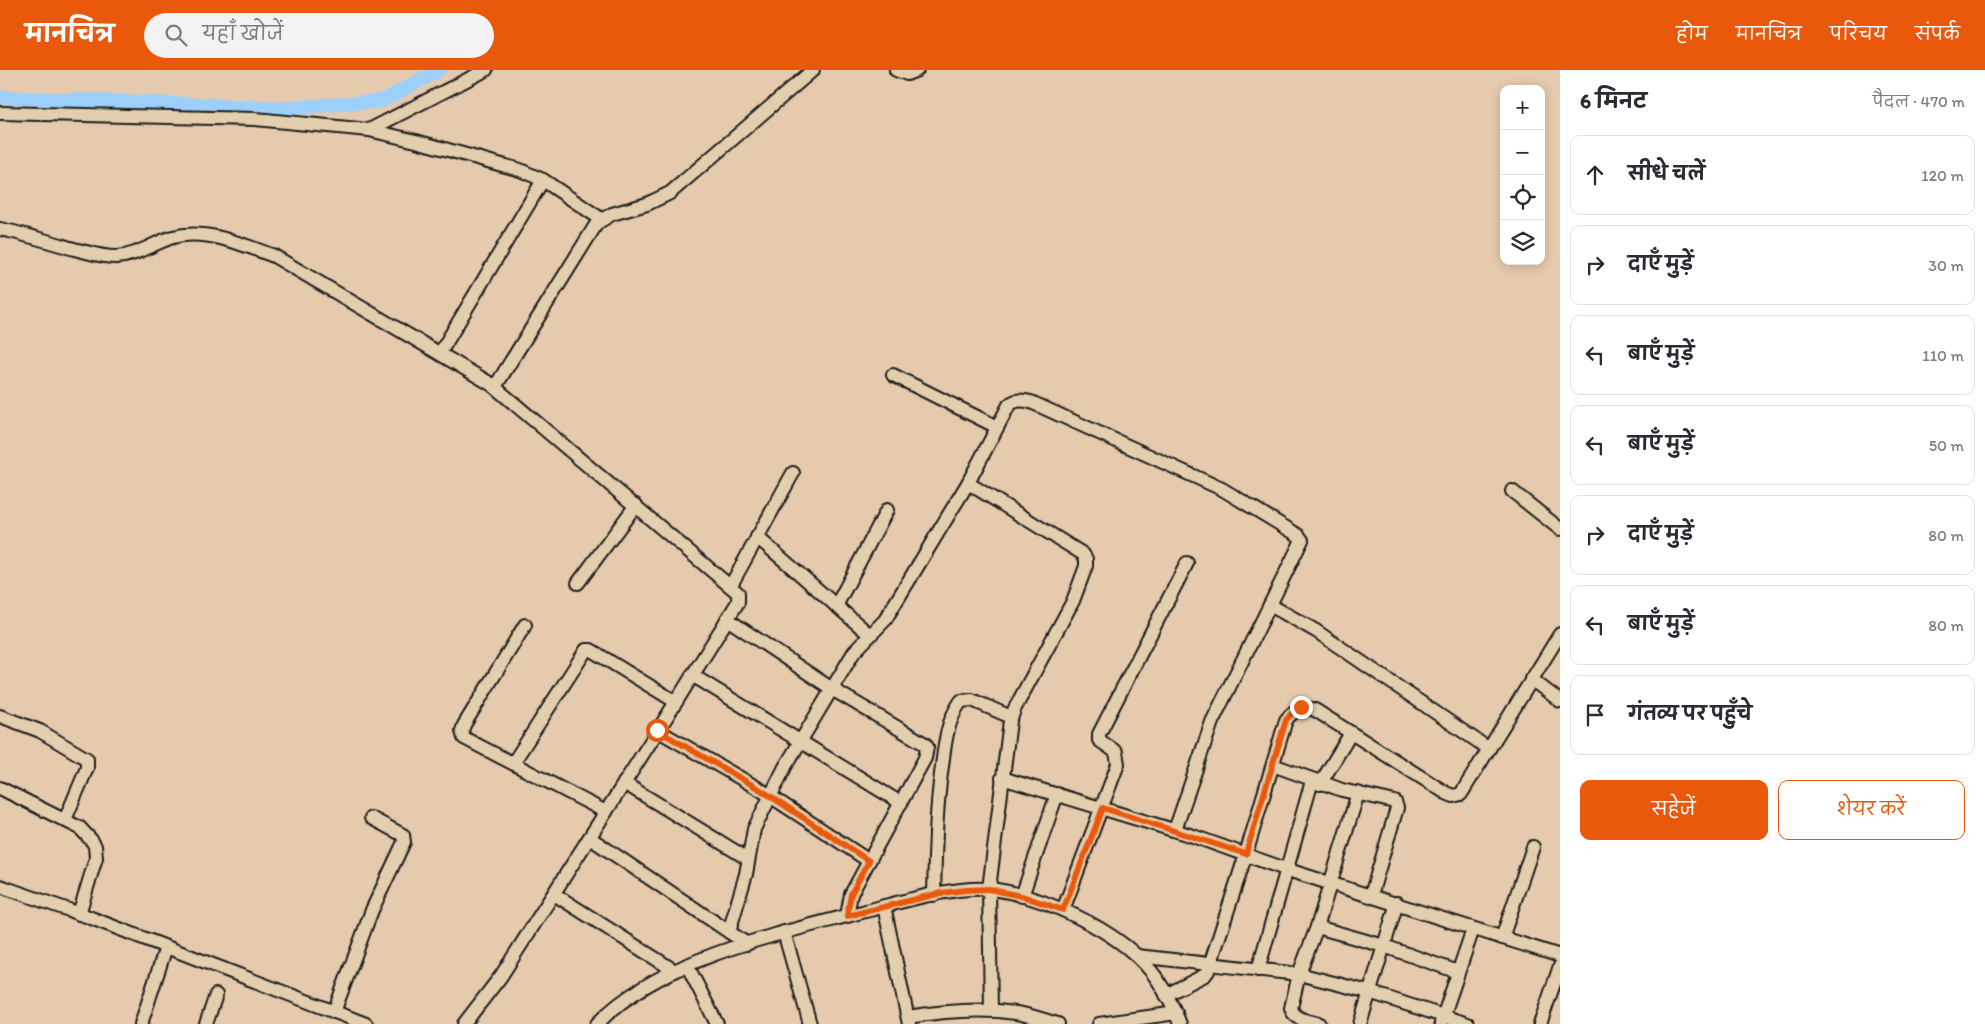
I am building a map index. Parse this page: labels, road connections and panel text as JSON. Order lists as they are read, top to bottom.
{
  "page": {
    "header": "मानचित्र",
    "search": "यहाँ खोजें",
    "nav": [
      "होम",
      "मानचित्र",
      "परिचय",
      "संपर्क"
    ],
    "heading": ["6 मिनट", "पैदल · 470 m"],
    "map_buttons": ["+", "−"],
    "list": [
      ["सीधे चलें", "120 m"],
      ["दाएँ मुड़ें", "30 m"],
      ["बाएँ मुड़ें", "110 m"],
      ["बाएँ मुड़ें", "50 m"],
      ["दाएँ मुड़ें", "80 m"],
      ["बाएँ मुड़ें", "80 m"],
      "गंतव्य पर पहुँचे"
    ],
    "buttons": ["सहेजें", "शेयर करें"]
  }
}
